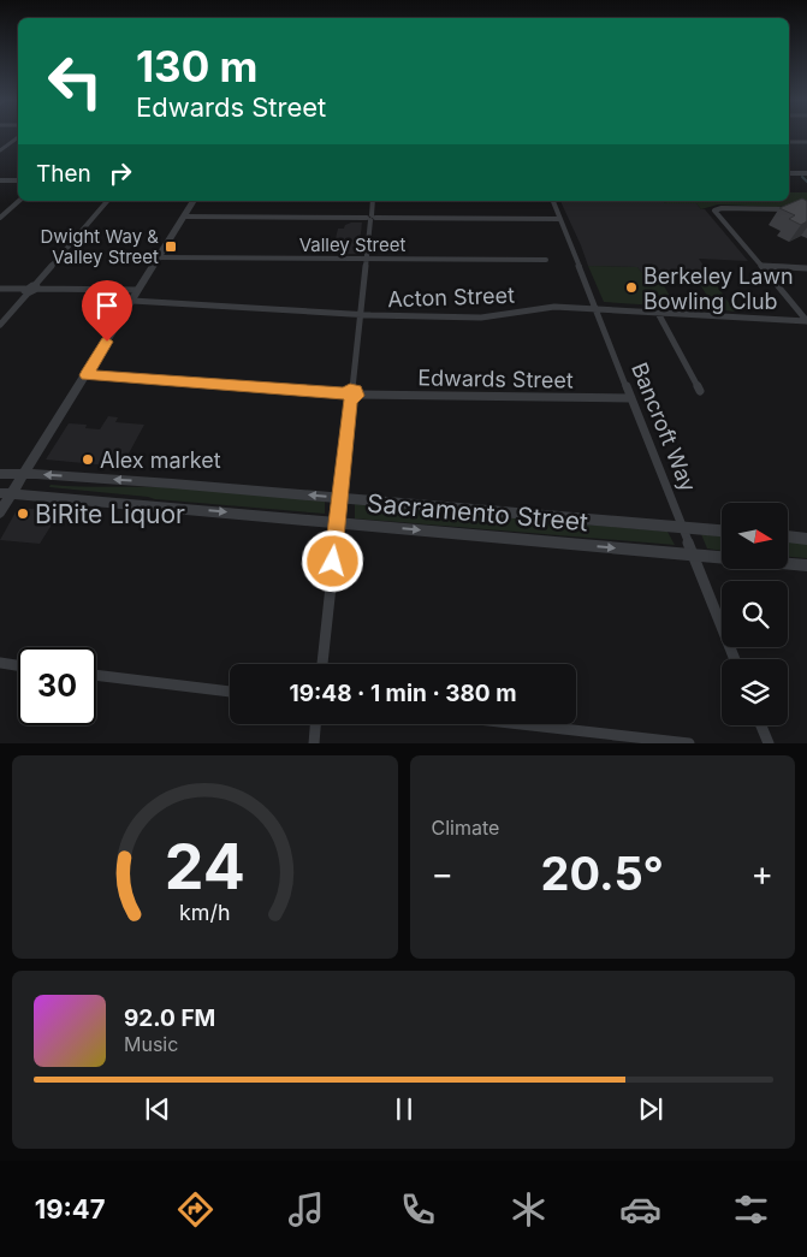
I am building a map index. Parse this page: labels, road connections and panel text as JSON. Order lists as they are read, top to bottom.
{
  "streets": {
    "street": [
      "Valley Street",
      "Acton Street",
      "Edwards Street",
      "Bancroft Way",
      "Sacramento Street"
    ]
  },
  "crossings": [
    ["Acton Street", "Bancroft Way"],
    ["Edwards Street", "Bancroft Way"],
    ["Bancroft Way", "Sacramento Street"]
  ],
  "places": {
    "transit": ["Dwight Way & Valley Street"],
    "other": ["Berkeley Lawn Bowling Club", "Alex market", "BiRite Liquor"]
  },
  "north": "right",
  "page": {
    "turn": ["130 m", "Edwards Street"],
    "then": "Then",
    "limit": "30",
    "trip": "19:48 · 1 min · 380 m",
    "tile": "Climate",
    "heat": ["−", "20.5°", "+"],
    "song": ["92.0 FM", "Music"],
    "tabs": "19:47",
    "gauge": ["24", "km/h"]
  }
}
